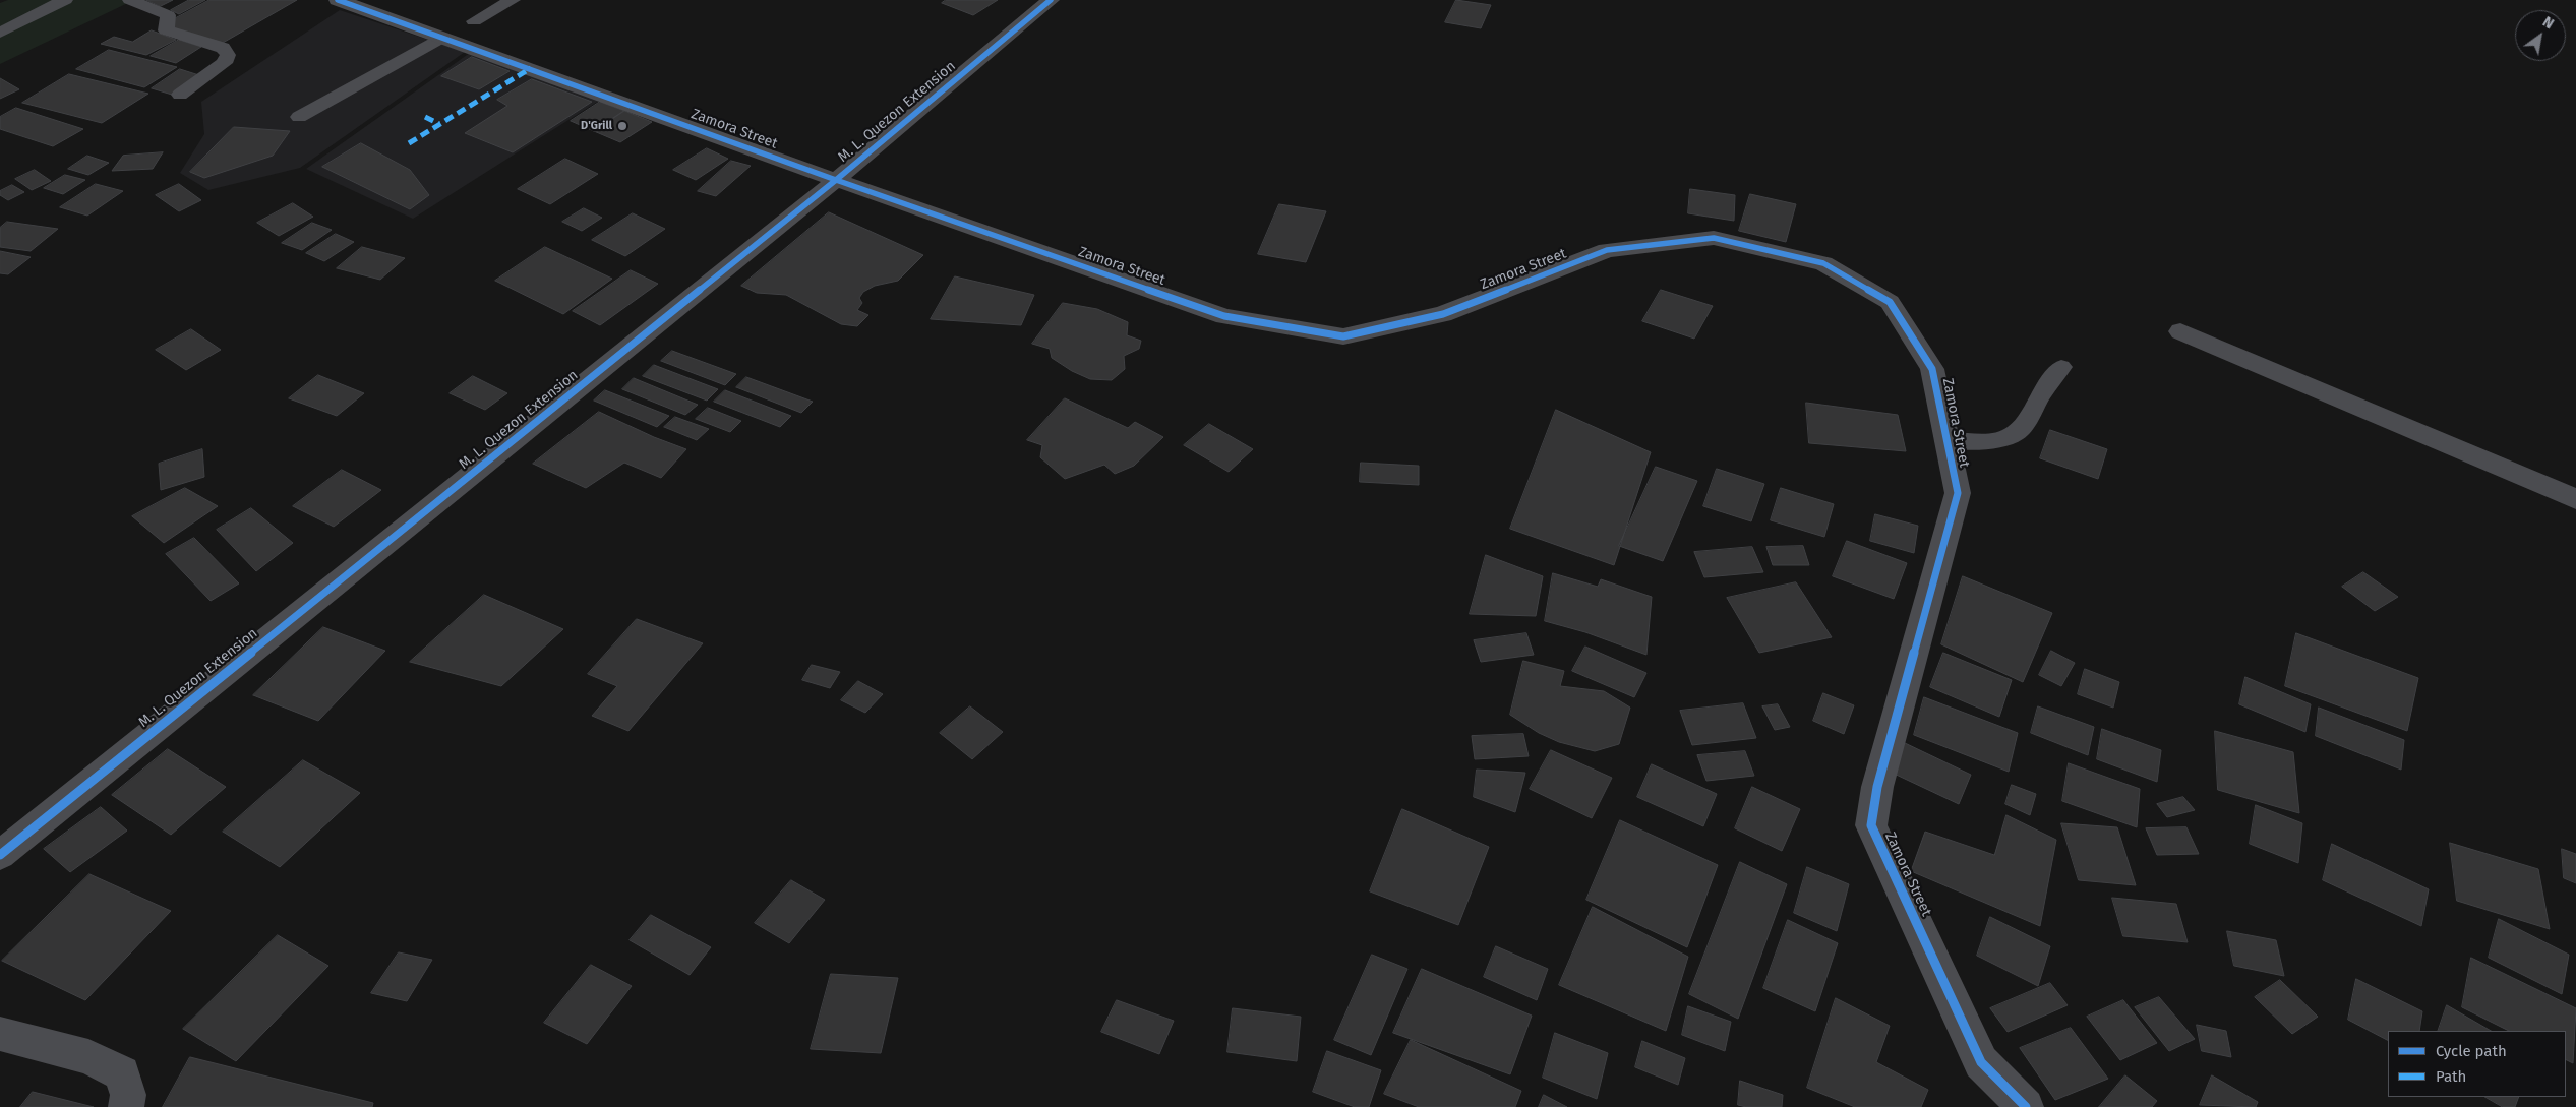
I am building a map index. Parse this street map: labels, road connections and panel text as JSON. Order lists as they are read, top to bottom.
{
  "streets": {
    "street": ["M. L. Quezon Extension", "Zamora Street"]
  },
  "crossings": [
    ["M. L. Quezon Extension", "Zamora Street"]
  ],
  "places": ["D'Grill"],
  "legend": ["Cycle path", "Path"],
  "north": "top right"
}
